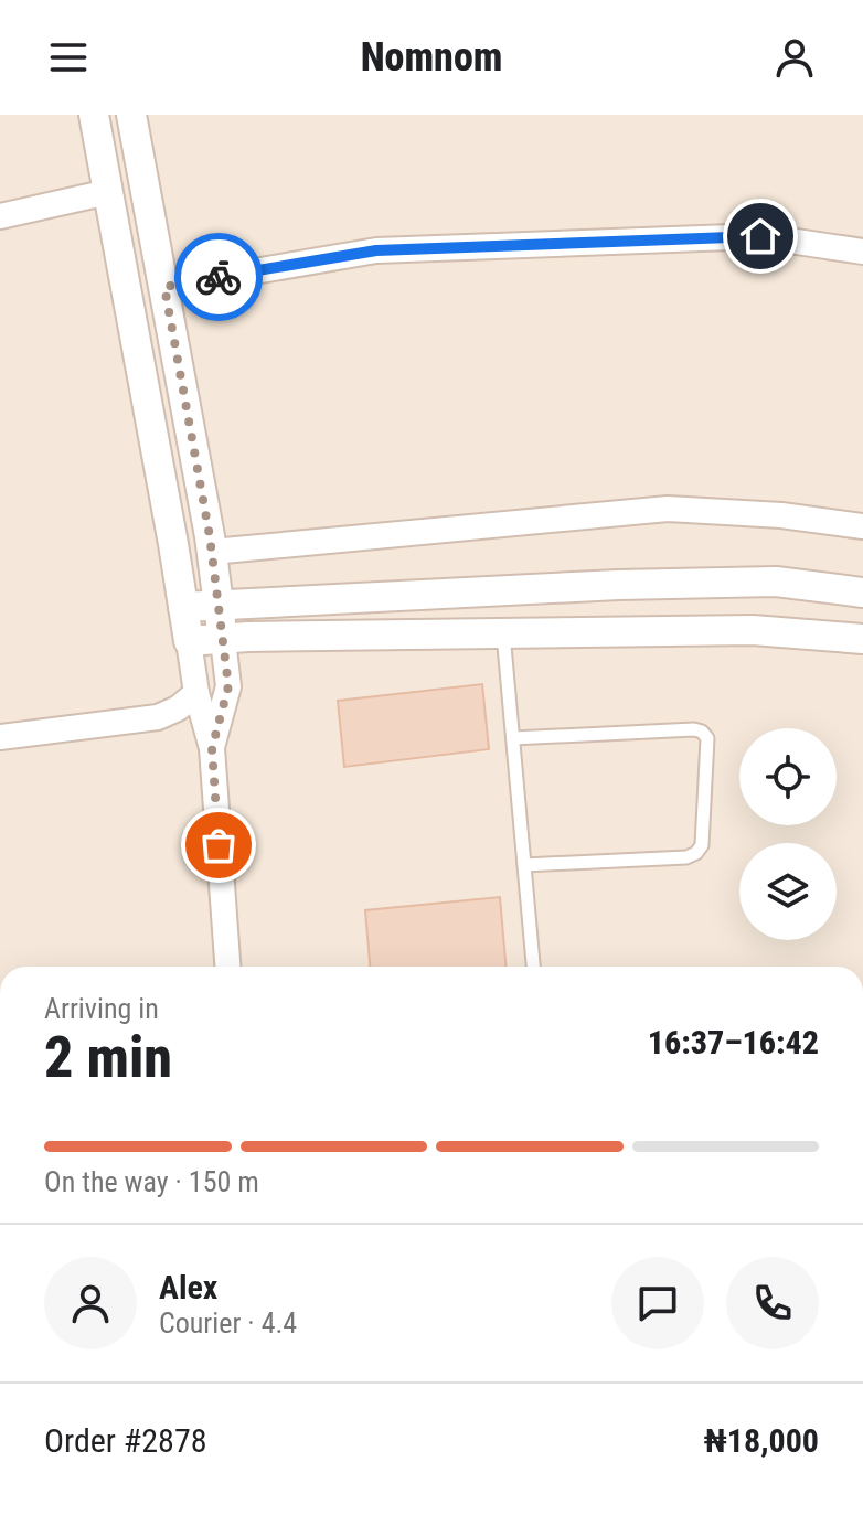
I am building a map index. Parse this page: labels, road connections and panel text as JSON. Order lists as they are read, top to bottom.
{
  "page": {
    "header": "Nomnom",
    "heading": ["2 min", "Arriving in", "16:37–16:42"],
    "panel": [
      "Alex",
      "Courier · 4.4",
      "Order #2878",
      "₦18,000"
    ],
    "bar": "On the way · 150 m"
  }
}
